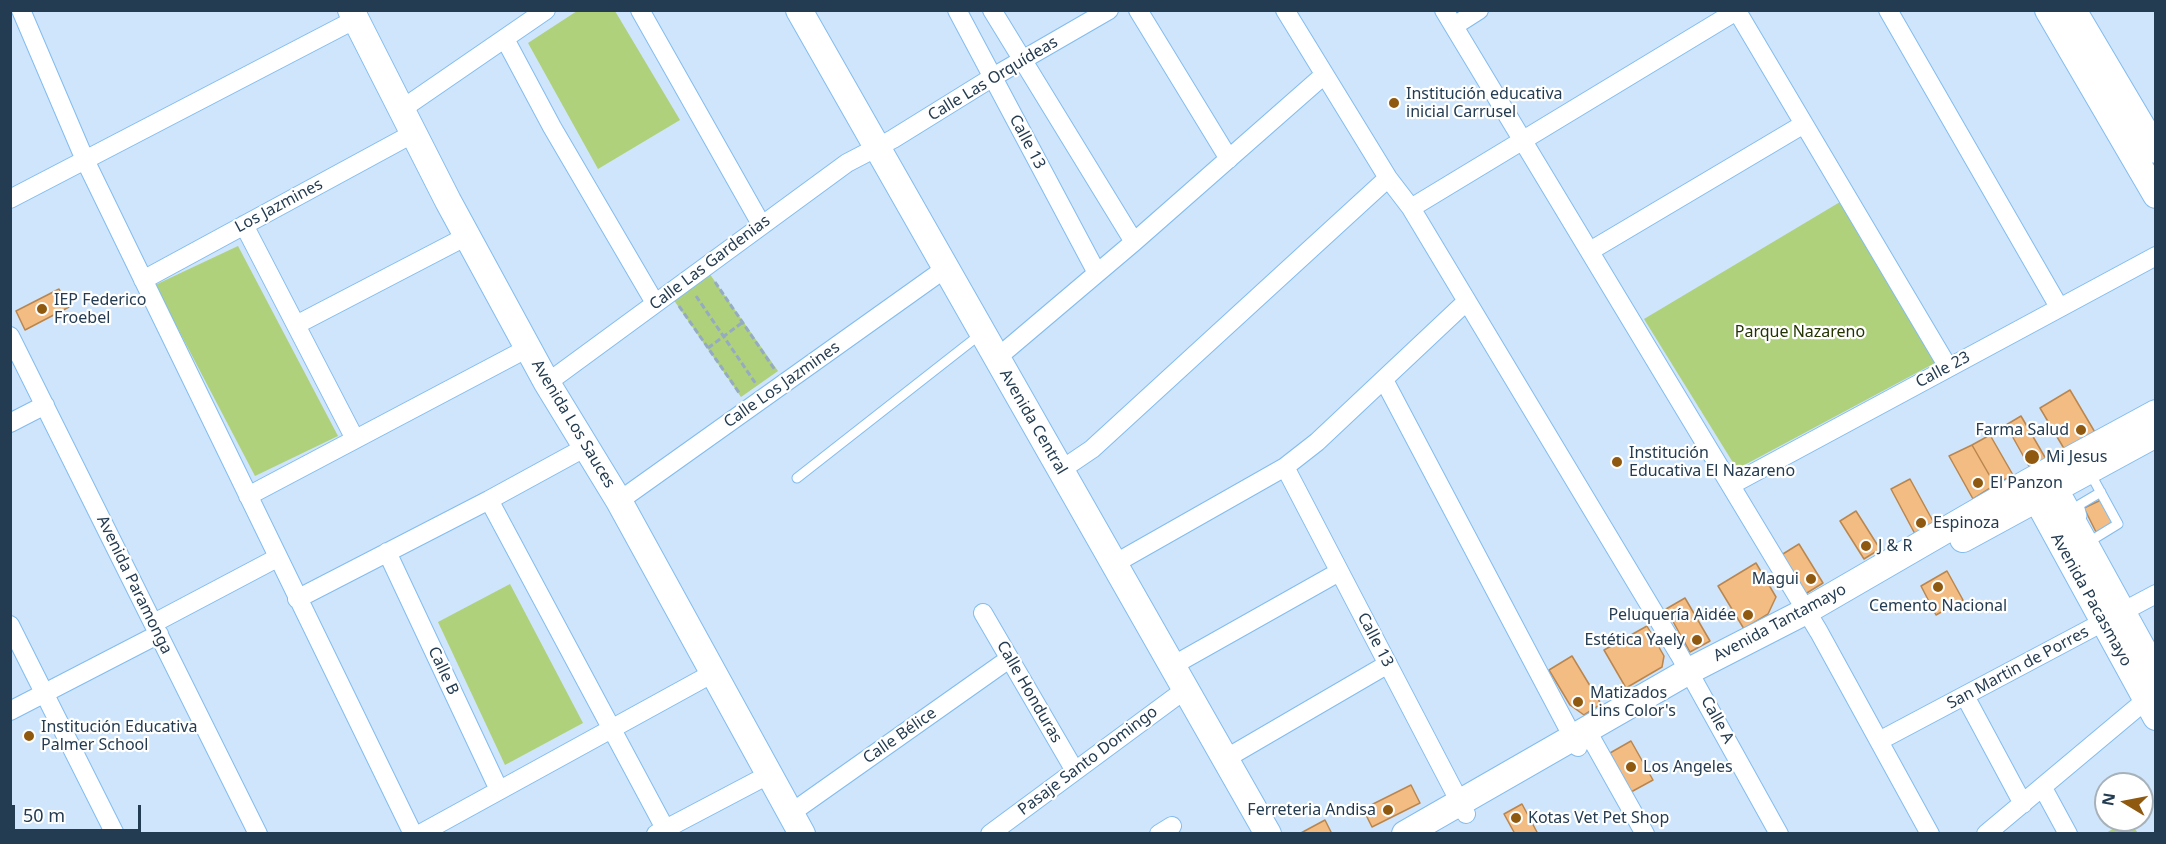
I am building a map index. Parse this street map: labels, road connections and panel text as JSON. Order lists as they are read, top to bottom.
{
  "streets": {
    "street": [
      "Calle Las Orquídeas",
      "Calle 13",
      "Los Jazmines",
      "Calle Las Gardenias",
      "Calle 23",
      "Calle Los Jazmines",
      "Avenida Central",
      "Avenida Los Sauces",
      "Avenida Paramonga",
      "Avenida Pacasmayo",
      "Avenida Tantamayo",
      "San Martin de Porres",
      "Calle B",
      "Calle Honduras",
      "Calle A",
      "Calle Bélice",
      "Pasaje Santo Domingo"
    ]
  },
  "crossings": [
    ["Calle Las Orquídeas", "Calle 13"],
    ["Calle Las Orquídeas", "Calle Las Gardenias"],
    ["Calle Las Orquídeas", "Avenida Central"],
    ["Calle 13", "Avenida Tantamayo"],
    ["Los Jazmines", "Avenida Los Sauces"],
    ["Calle Las Gardenias", "Avenida Central"],
    ["Calle Las Gardenias", "Avenida Los Sauces"],
    ["Calle Los Jazmines", "Avenida Central"],
    ["Calle Los Jazmines", "Avenida Los Sauces"],
    ["Avenida Central", "Pasaje Santo Domingo"],
    ["Avenida Los Sauces", "Calle Bélice"],
    ["Avenida Pacasmayo", "Avenida Tantamayo"],
    ["Avenida Pacasmayo", "San Martin de Porres"],
    ["Avenida Tantamayo", "Calle A"],
    ["Calle Honduras", "Calle Bélice"],
    ["Calle Honduras", "Pasaje Santo Domingo"]
  ],
  "parks": ["Parque Nazareno"],
  "places": [
    "Institución educativa inicial Carrusel",
    "IEP Federico Froebel",
    "Farma Salud",
    "Mi Jesus",
    "Institución Educativa El Nazareno",
    "El Panzon",
    "Espinoza",
    "J & R",
    "Magui",
    "Cemento Nacional",
    "Peluquería Aidée",
    "Estética Yaely",
    "Matizados Lins Color's",
    "Institución Educativa Palmer School",
    "Los Angeles",
    "Ferreteria Andisa",
    "Kotas Vet Pet Shop"
  ],
  "scale_bar": "50 m",
  "north": "left"
}
